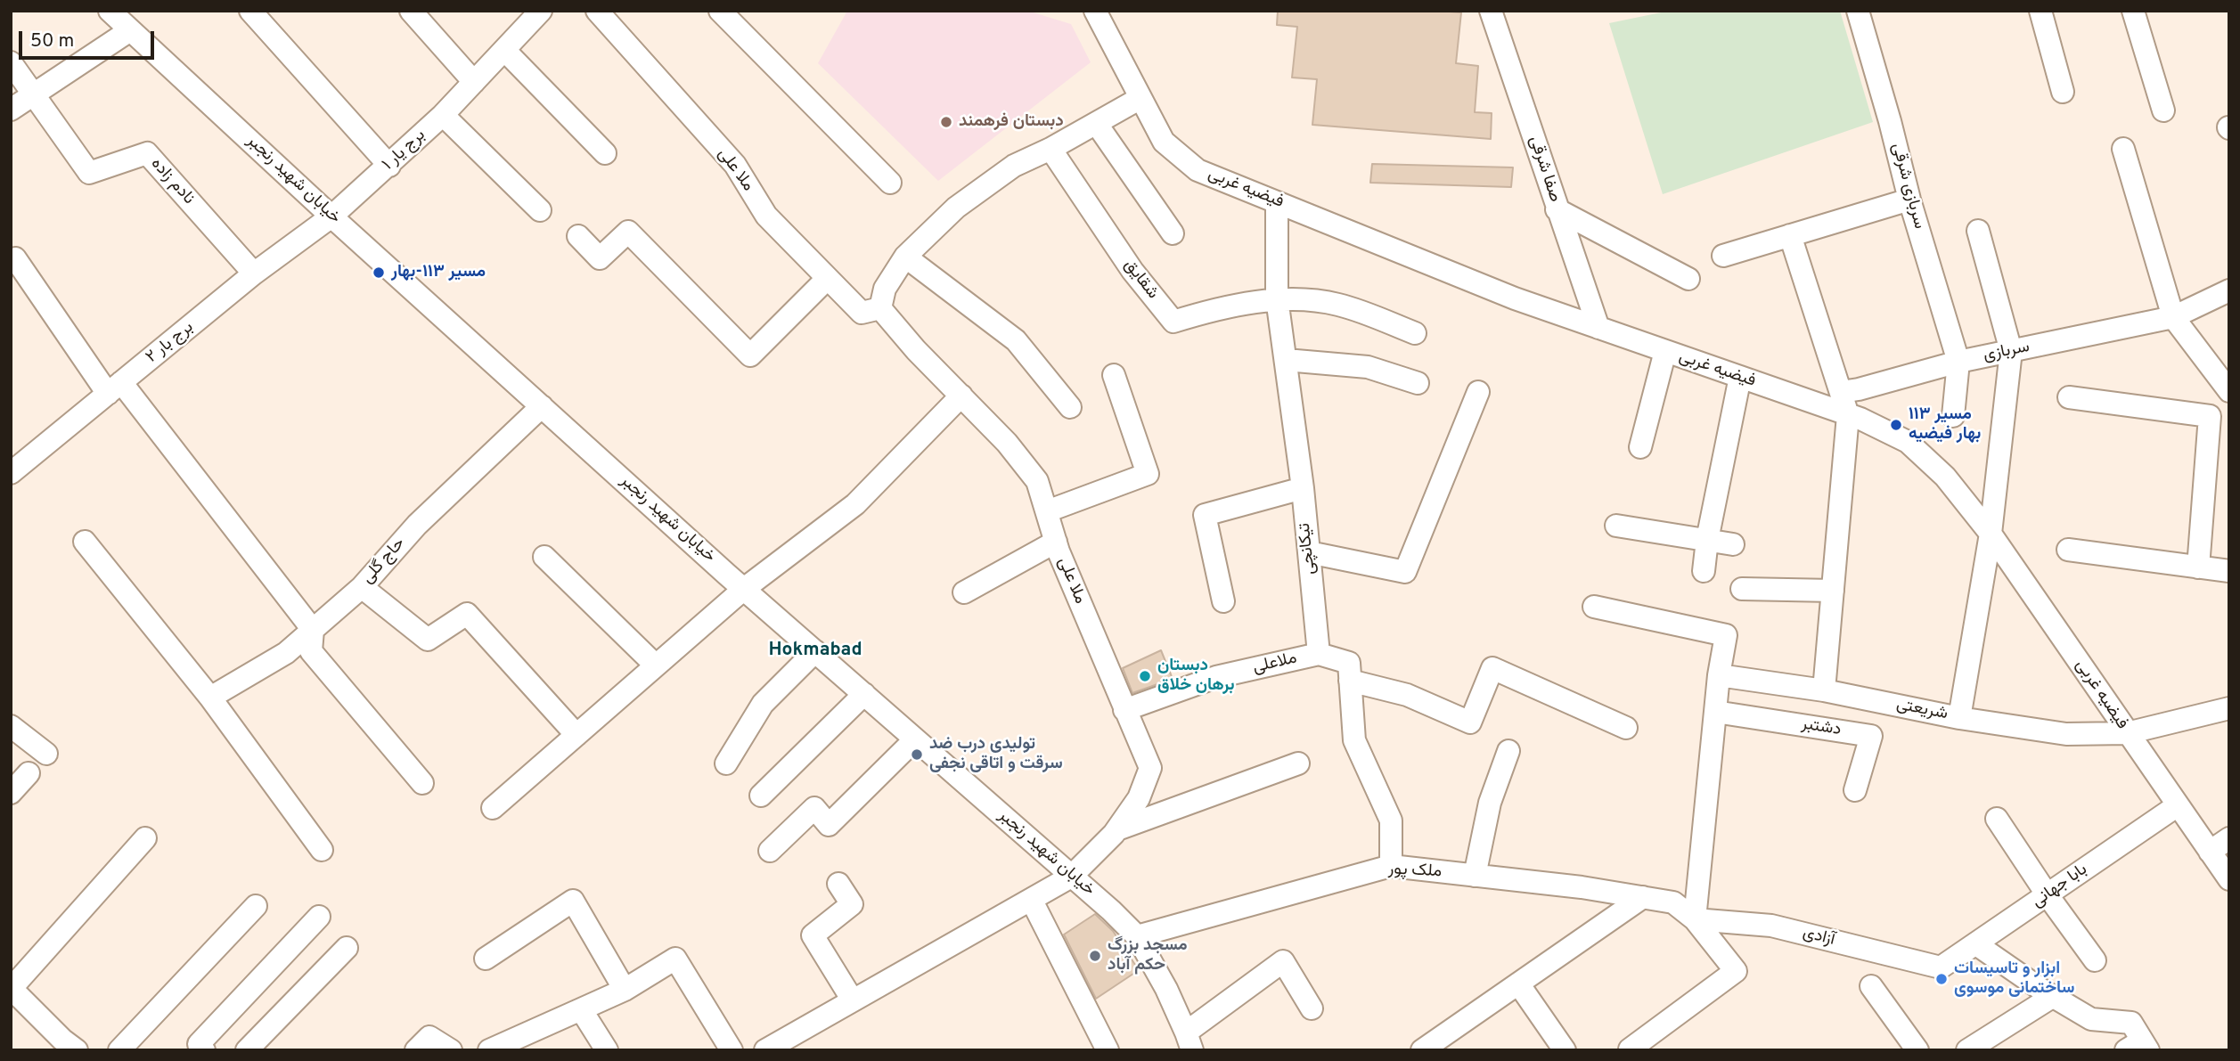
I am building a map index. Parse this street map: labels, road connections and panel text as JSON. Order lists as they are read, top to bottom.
{
  "streets": {
    "street": [
      "برج یار ۱",
      "صفا شرقی",
      "ملا علی",
      "خیابان شهید رنجبر",
      "نادم زاده",
      "سربازی شرقی",
      "فیضیه غربی",
      "شقایق",
      "برج بار ۲",
      "سربازی",
      "تیکانچی",
      "حاج گلی",
      "ملاعلی",
      "شریعتی",
      "دشتبر",
      "ملک پور",
      "بابا جهانی",
      "آزادی"
    ]
  },
  "crossings": [
    ["برج یار ۱", "خیابان شهید رنجبر"],
    ["برج یار ۱", "برج بار ۲"],
    ["صفا شرقی", "فیضیه غربی"],
    ["ملا علی", "خیابان شهید رنجبر"],
    ["ملا علی", "ملاعلی"],
    ["خیابان شهید رنجبر", "برج بار ۲"],
    ["خیابان شهید رنجبر", "حاج گلی"],
    ["خیابان شهید رنجبر", "ملک پور"],
    ["نادم زاده", "برج بار ۲"],
    ["سربازی شرقی", "سربازی"],
    ["فیضیه غربی", "تیکانچی"],
    ["فیضیه غربی", "شریعتی"],
    ["فیضیه غربی", "بابا جهانی"],
    ["شقایق", "تیکانچی"],
    ["تیکانچی", "ملاعلی"],
    ["ملک پور", "آزادی"],
    ["بابا جهانی", "آزادی"]
  ],
  "districts": ["Hokmabad"],
  "places": [
    "دبستان فرهمند",
    "مسیر ۱۱۳-بهار",
    "مسیر ۱۱۳ بهار فیضیه",
    "دبستان برهان خلاق",
    "تولیدی درب ضد سرقت و اتاقی نجفی",
    "مسجد بزرگ حکم آباد",
    "ابزار و تاسیسات ساختمانی موسوی"
  ],
  "scale_bar": "50 m"
}
